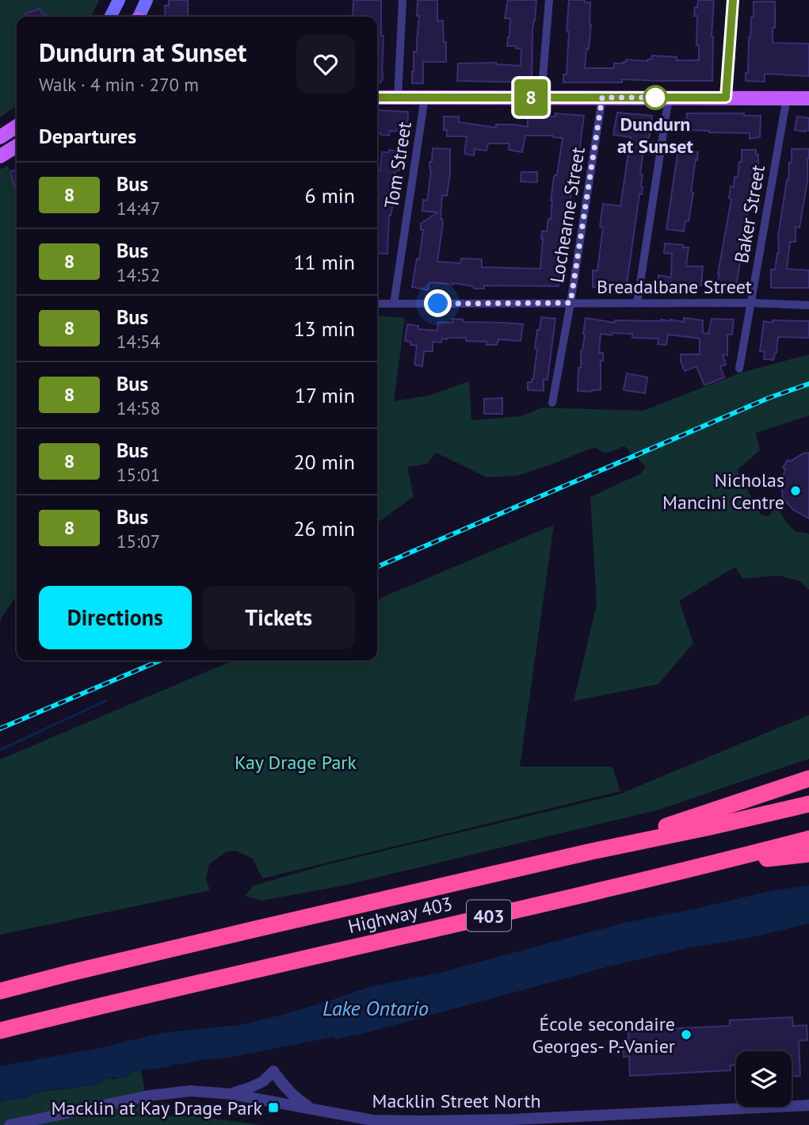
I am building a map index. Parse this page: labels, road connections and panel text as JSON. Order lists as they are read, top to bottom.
{
  "streets": {
    "highway": ["Highway 403", "403"],
    "street": [
      "Tom Street",
      "Baker Street",
      "Lochearne Street",
      "Breadalbane Street",
      "Macklin Street North"
    ]
  },
  "crossings": [
    ["Tom Street", "Breadalbane Street"],
    ["Baker Street", "Breadalbane Street"],
    ["Lochearne Street", "Breadalbane Street"]
  ],
  "water": ["Lake Ontario"],
  "parks": ["Kay Drage Park"],
  "places": {
    "other": ["Dundurn at Sunset", "Nicholas Mancini Centre", "École secondaire Georges- P.-Vanier"],
    "transit": ["Macklin at Kay Drage Park"]
  },
  "lines": ["bus line 8"],
  "page": {
    "on_map": "8",
    "heading": [
      ["Dundurn at Sunset", "Walk · 4 min · 270 m"],
      "Departures"
    ],
    "list": [
      {
        "mark": "8",
        "name": "Bus",
        "note": "14:47",
        "value": "6 min"
      },
      {
        "mark": "8",
        "name": "Bus",
        "note": "14:52",
        "value": "11 min"
      },
      {
        "mark": "8",
        "name": "Bus",
        "note": "14:54",
        "value": "13 min"
      },
      {
        "mark": "8",
        "name": "Bus",
        "note": "14:58",
        "value": "17 min"
      },
      {
        "mark": "8",
        "name": "Bus",
        "note": "15:01",
        "value": "20 min"
      },
      {
        "mark": "8",
        "name": "Bus",
        "note": "15:07",
        "value": "26 min"
      }
    ],
    "buttons": ["Directions", "Tickets"]
  }
}
